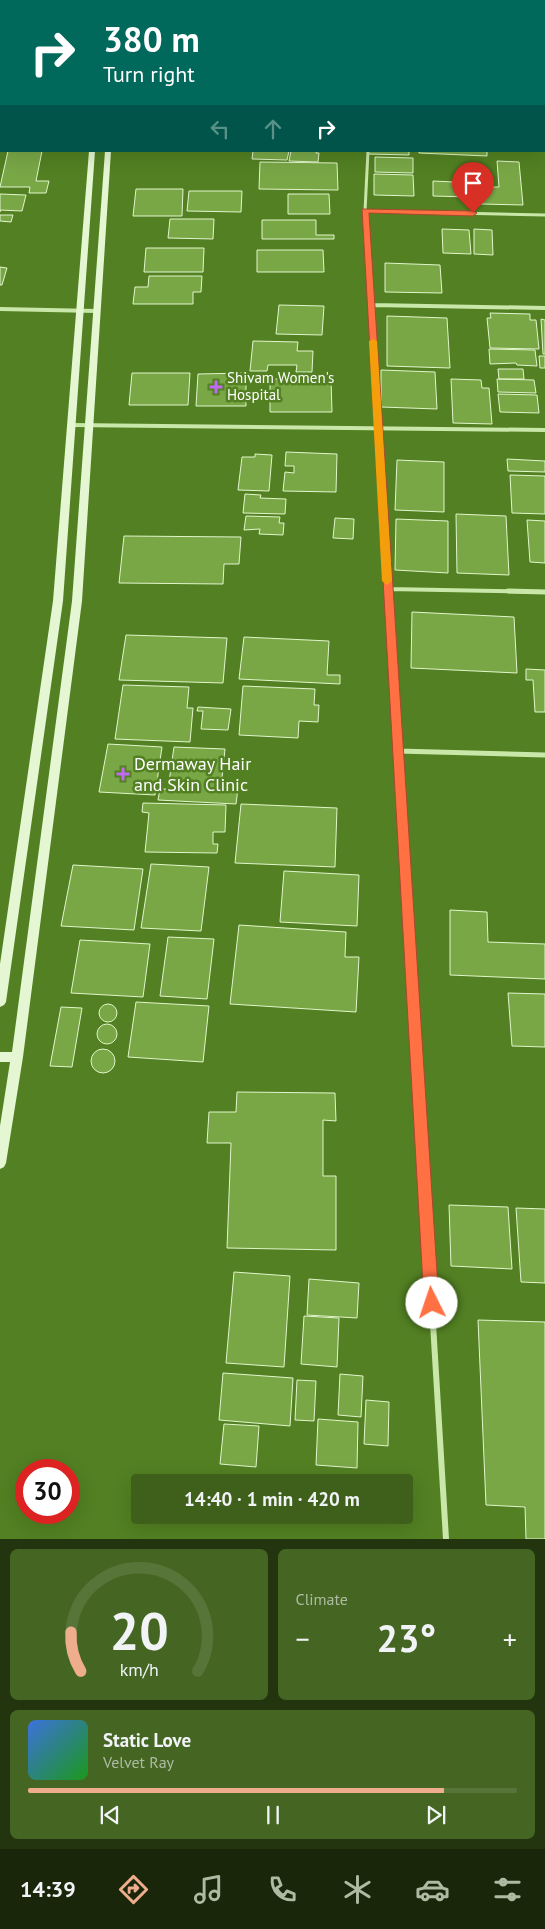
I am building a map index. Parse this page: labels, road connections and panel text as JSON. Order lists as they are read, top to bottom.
{
  "places": {
    "health": ["Shivam Women's Hospital", "Dermaway Hair and Skin Clinic"]
  },
  "page": {
    "turn": ["380 m", "Turn right"],
    "limit": "30",
    "trip": "14:40 · 1 min · 420 m",
    "tile": "Climate",
    "heat": ["−", "23°", "+"],
    "song": ["Static Love", "Velvet Ray"],
    "tabs": "14:39",
    "gauge": ["20", "km/h"]
  }
}
